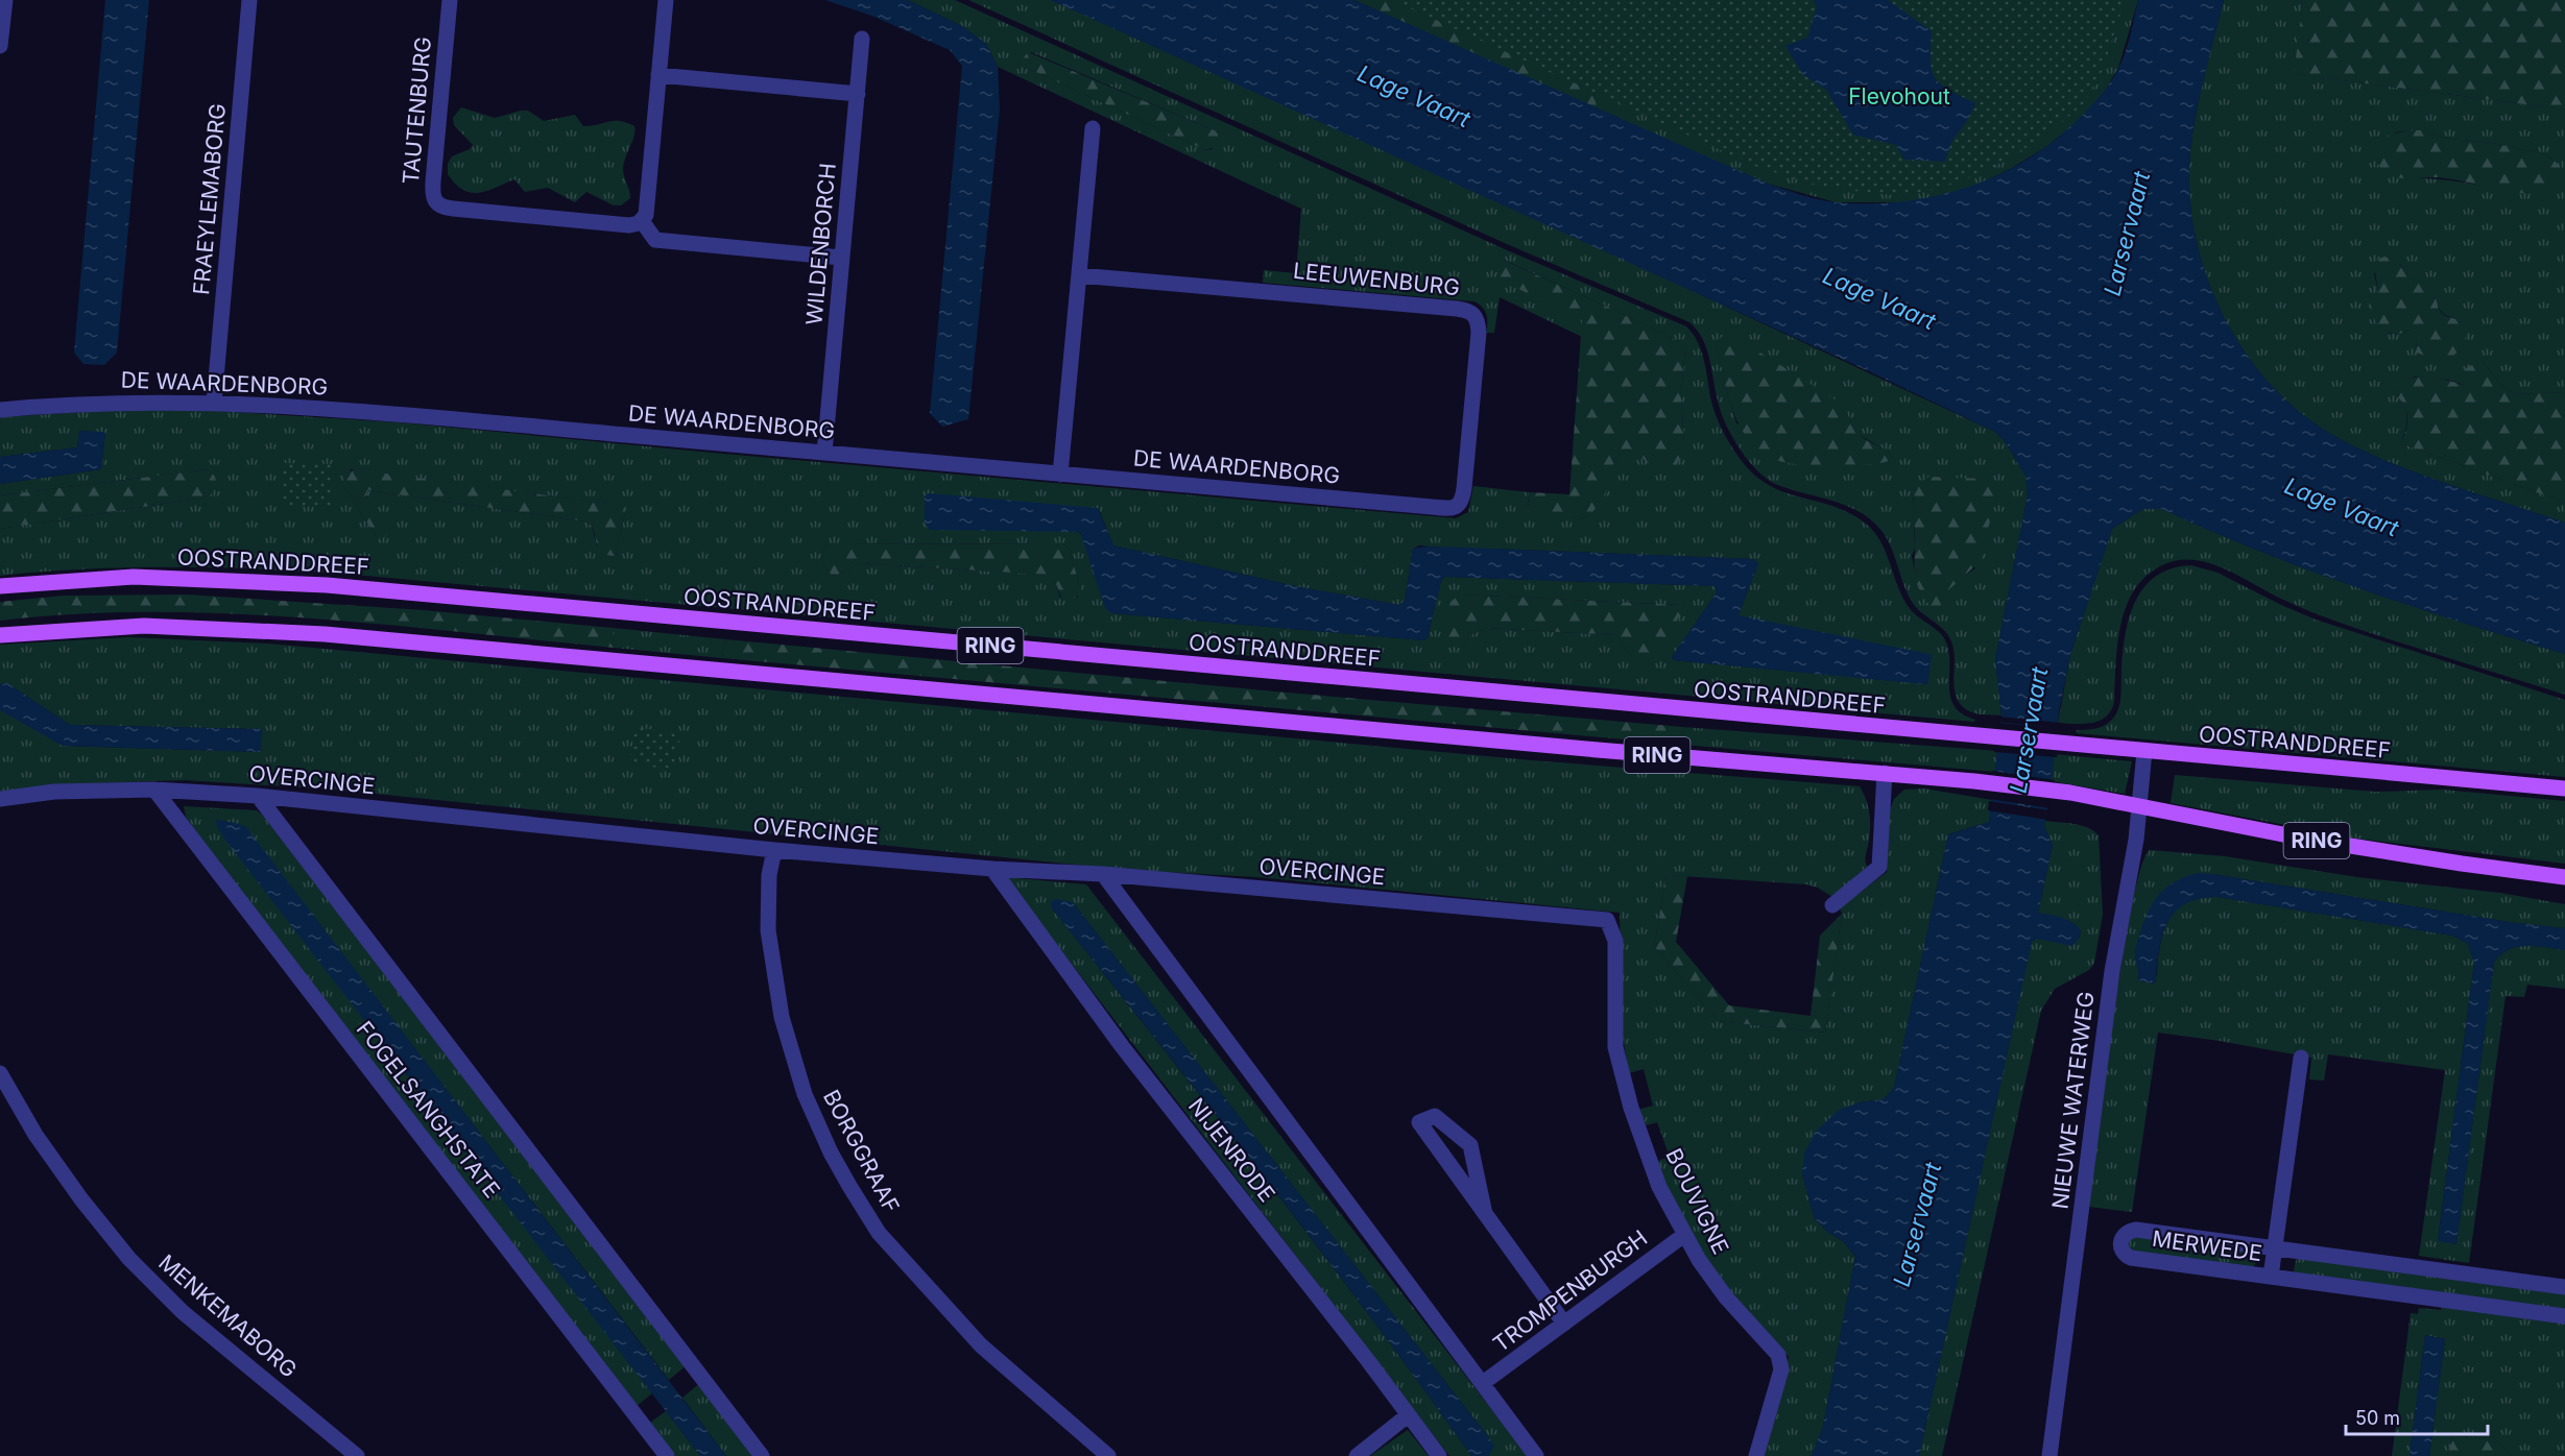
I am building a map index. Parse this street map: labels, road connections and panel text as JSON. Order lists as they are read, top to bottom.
{
  "streets": {
    "main road": ["OOSTRANDDREEF", "RING"],
    "street": [
      "TAUTENBURG",
      "FRAEYLEMABORG",
      "WILDENBORCH",
      "LEEUWENBURG",
      "DE WAARDENBORG",
      "OVERCINGE",
      "NIEUWE WATERWEG",
      "FOGELSANGHSTATE",
      "NIJENRODE",
      "BORGGRAAF",
      "BOUVIGNE",
      "MERWEDE",
      "TROMPENBURGH",
      "MENKEMABORG"
    ]
  },
  "crossings": [
    ["FRAEYLEMABORG", "DE WAARDENBORG"],
    ["WILDENBORCH", "DE WAARDENBORG"],
    ["LEEUWENBURG", "DE WAARDENBORG"],
    ["OOSTRANDDREEF", "NIEUWE WATERWEG"],
    ["RING", "NIEUWE WATERWEG"],
    ["OVERCINGE", "FOGELSANGHSTATE"],
    ["OVERCINGE", "NIJENRODE"],
    ["OVERCINGE", "BORGGRAAF"],
    ["OVERCINGE", "BOUVIGNE"],
    ["BOUVIGNE", "TROMPENBURGH"]
  ],
  "water": ["Lage Vaart", "Larservaart"],
  "parks": ["Flevohout"],
  "scale_bar": "50 m"
}
